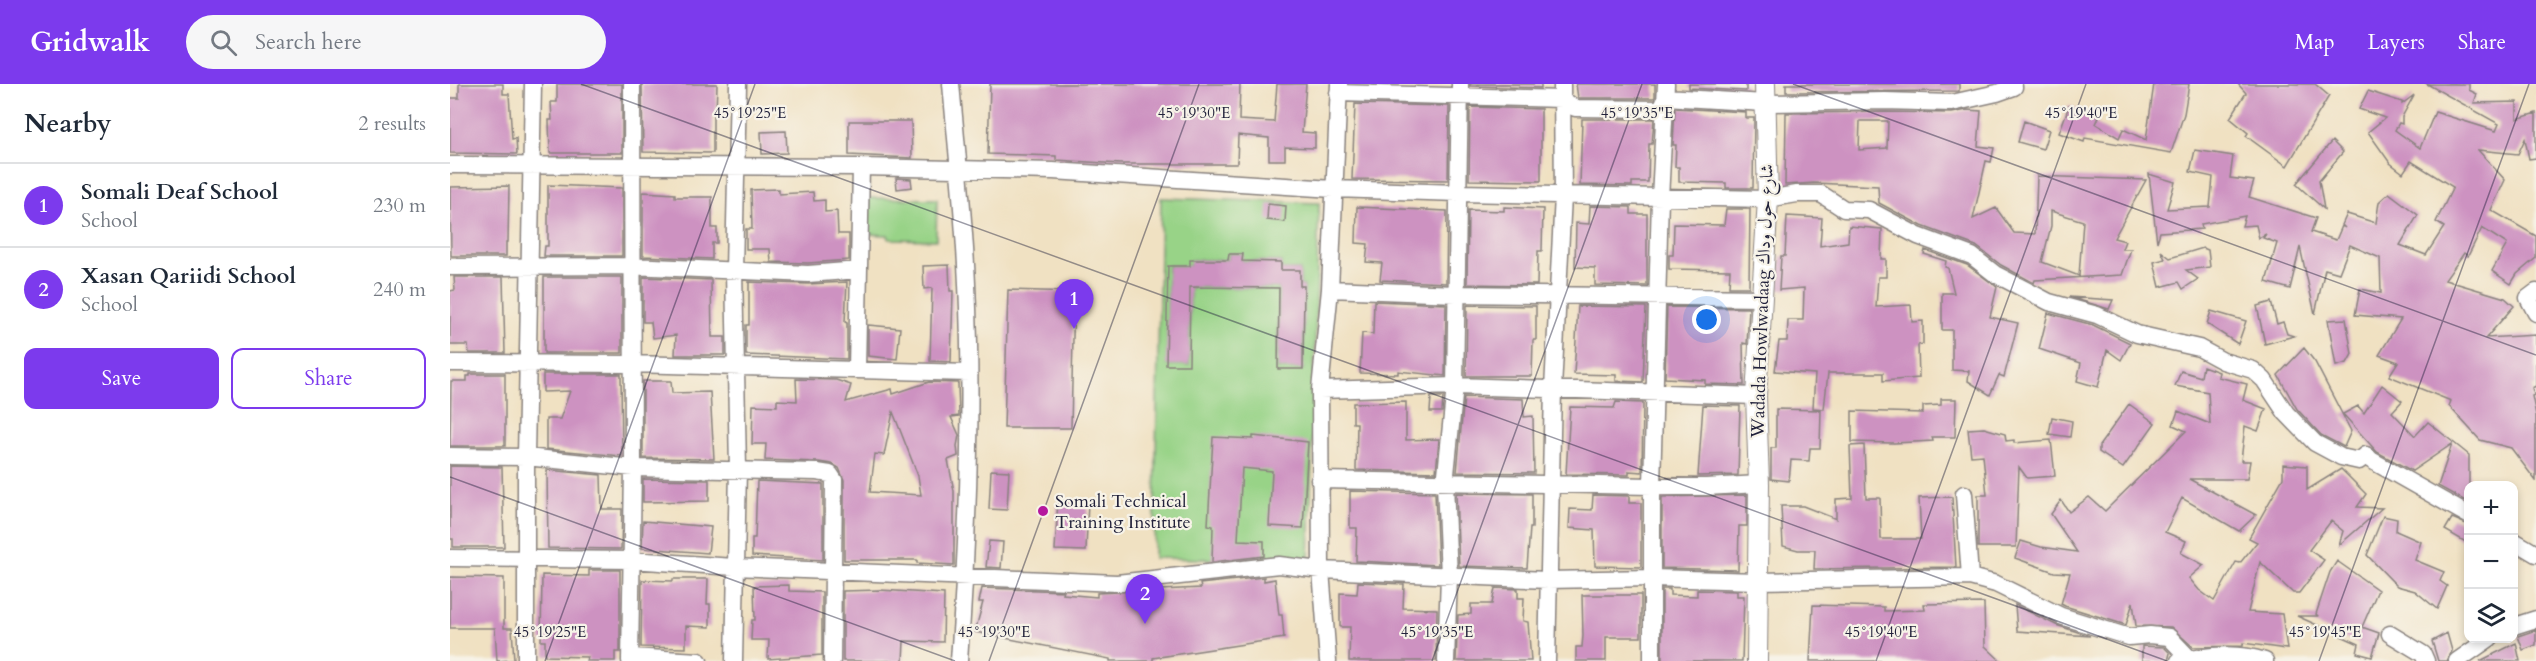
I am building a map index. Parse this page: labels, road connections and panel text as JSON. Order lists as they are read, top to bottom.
{
  "streets": {
    "street": ["Wadada Howlwadaag شارع حول وداك"]
  },
  "places": ["Somali Technical Training Institute"],
  "page": {
    "header": "Gridwalk",
    "search": "Search here",
    "nav": ["Map", "Layers", "Share"],
    "heading": ["Nearby", "2 results"],
    "list": [
      {
        "mark": "1",
        "name": "Somali Deaf School",
        "note": "School",
        "value": "230 m"
      },
      {
        "mark": "2",
        "name": "Xasan Qariidi School",
        "note": "School",
        "value": "240 m"
      }
    ],
    "pins": ["1", "2"],
    "buttons": ["Save", "Share"],
    "map_buttons": ["+", "−"]
  },
  "coordinates": [
    "45°19'25\"E",
    "45°19'40\"E",
    "45°19'30\"E",
    "45°19'35\"E",
    "45°19'45\"E"
  ]
}
